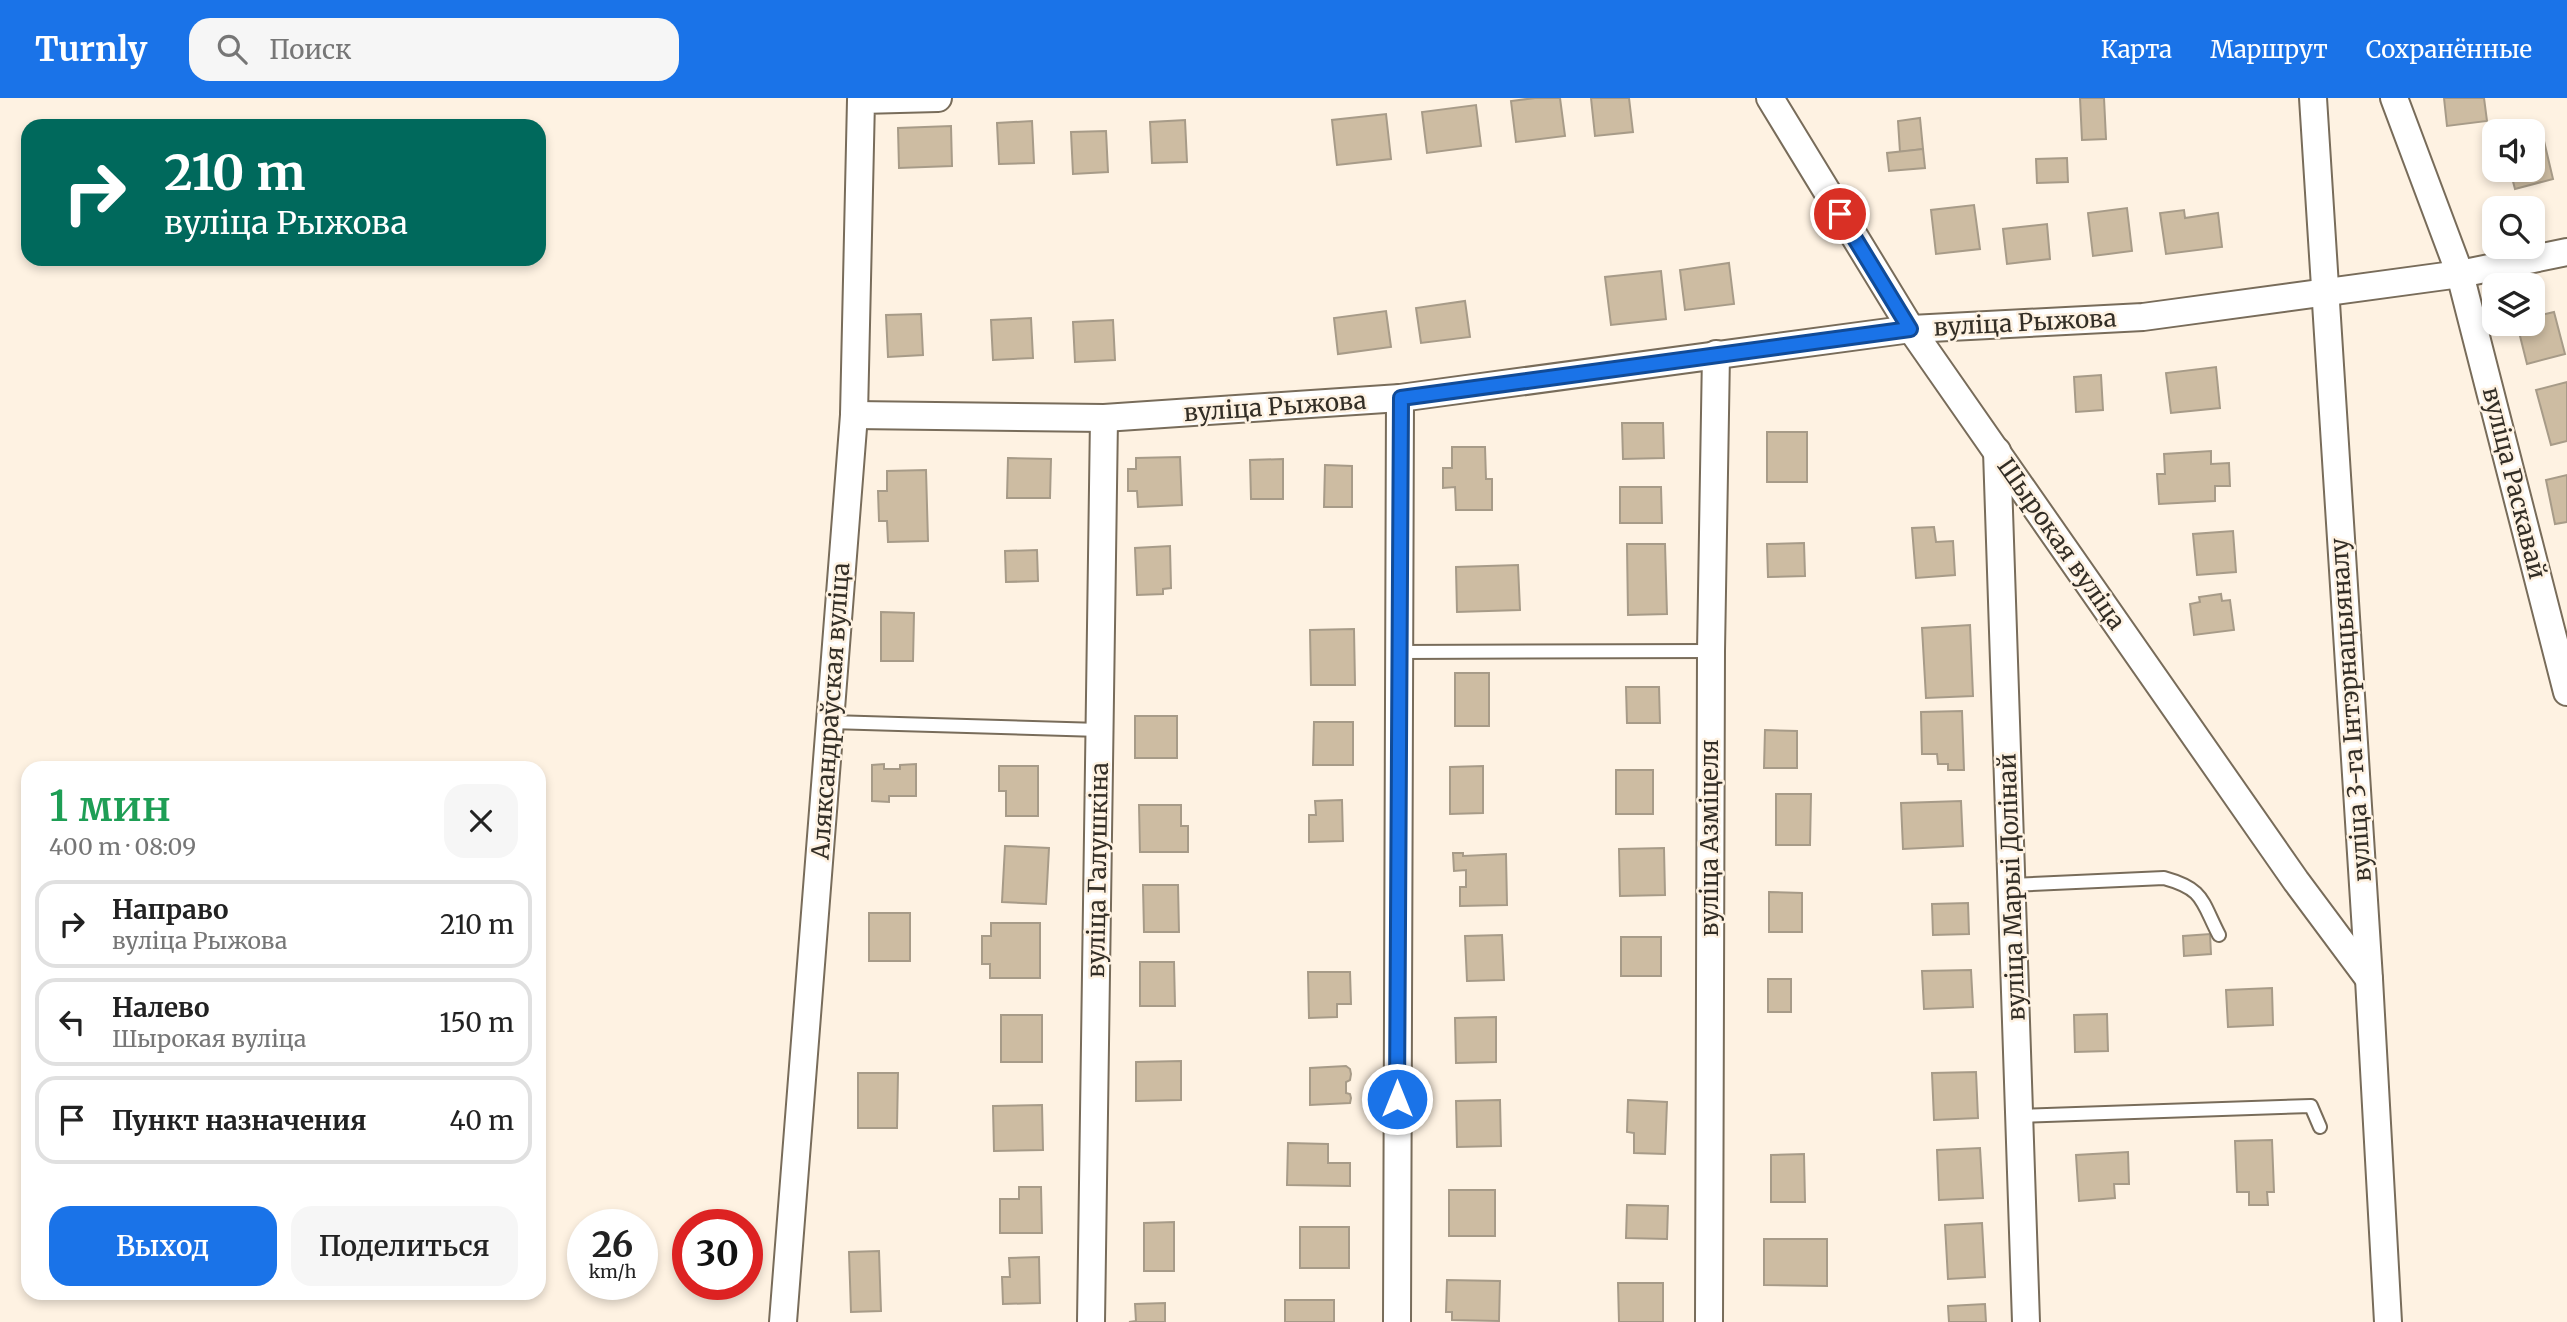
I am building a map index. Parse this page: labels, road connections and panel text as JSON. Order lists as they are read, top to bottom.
{
  "streets": {
    "street": [
      "вуліца Рыжова",
      "вуліца Раскавай",
      "Шырокая вуліца",
      "вуліца 3-га Інтэрнацыяналу",
      "Аляксандраўская вуліца",
      "вуліца Азміцеля",
      "вуліца Галушкіна",
      "вуліца Марыі Долінай"
    ]
  },
  "crossings": [
    ["вуліца Рыжова", "вуліца Раскавай"],
    ["вуліца Рыжова", "Шырокая вуліца"],
    ["вуліца Рыжова", "вуліца 3-га Інтэрнацыяналу"],
    ["вуліца Рыжова", "Аляксандраўская вуліца"],
    ["вуліца Рыжова", "вуліца Азміцеля"],
    ["вуліца Рыжова", "вуліца Галушкіна"],
    ["Шырокая вуліца", "вуліца 3-га Інтэрнацыяналу"],
    ["Шырокая вуліца", "вуліца Марыі Долінай"]
  ],
  "page": {
    "header": "Turnly",
    "search": "Поиск",
    "nav": ["Карта", "Маршрут", "Сохранённые"],
    "turn": ["210 m", "вуліца Рыжова"],
    "heading": ["1 мин", "400 m · 08:09"],
    "list": [
      {
        "name": "Направо",
        "note": "вуліца Рыжова",
        "value": "210 m"
      },
      {
        "name": "Налево",
        "note": "Шырокая вуліца",
        "value": "150 m"
      },
      {
        "name": "Пункт назначения",
        "value": "40 m"
      }
    ],
    "buttons": ["Выход", "Поделиться"],
    "speed": "26 km/h",
    "limit": "30"
  }
}
